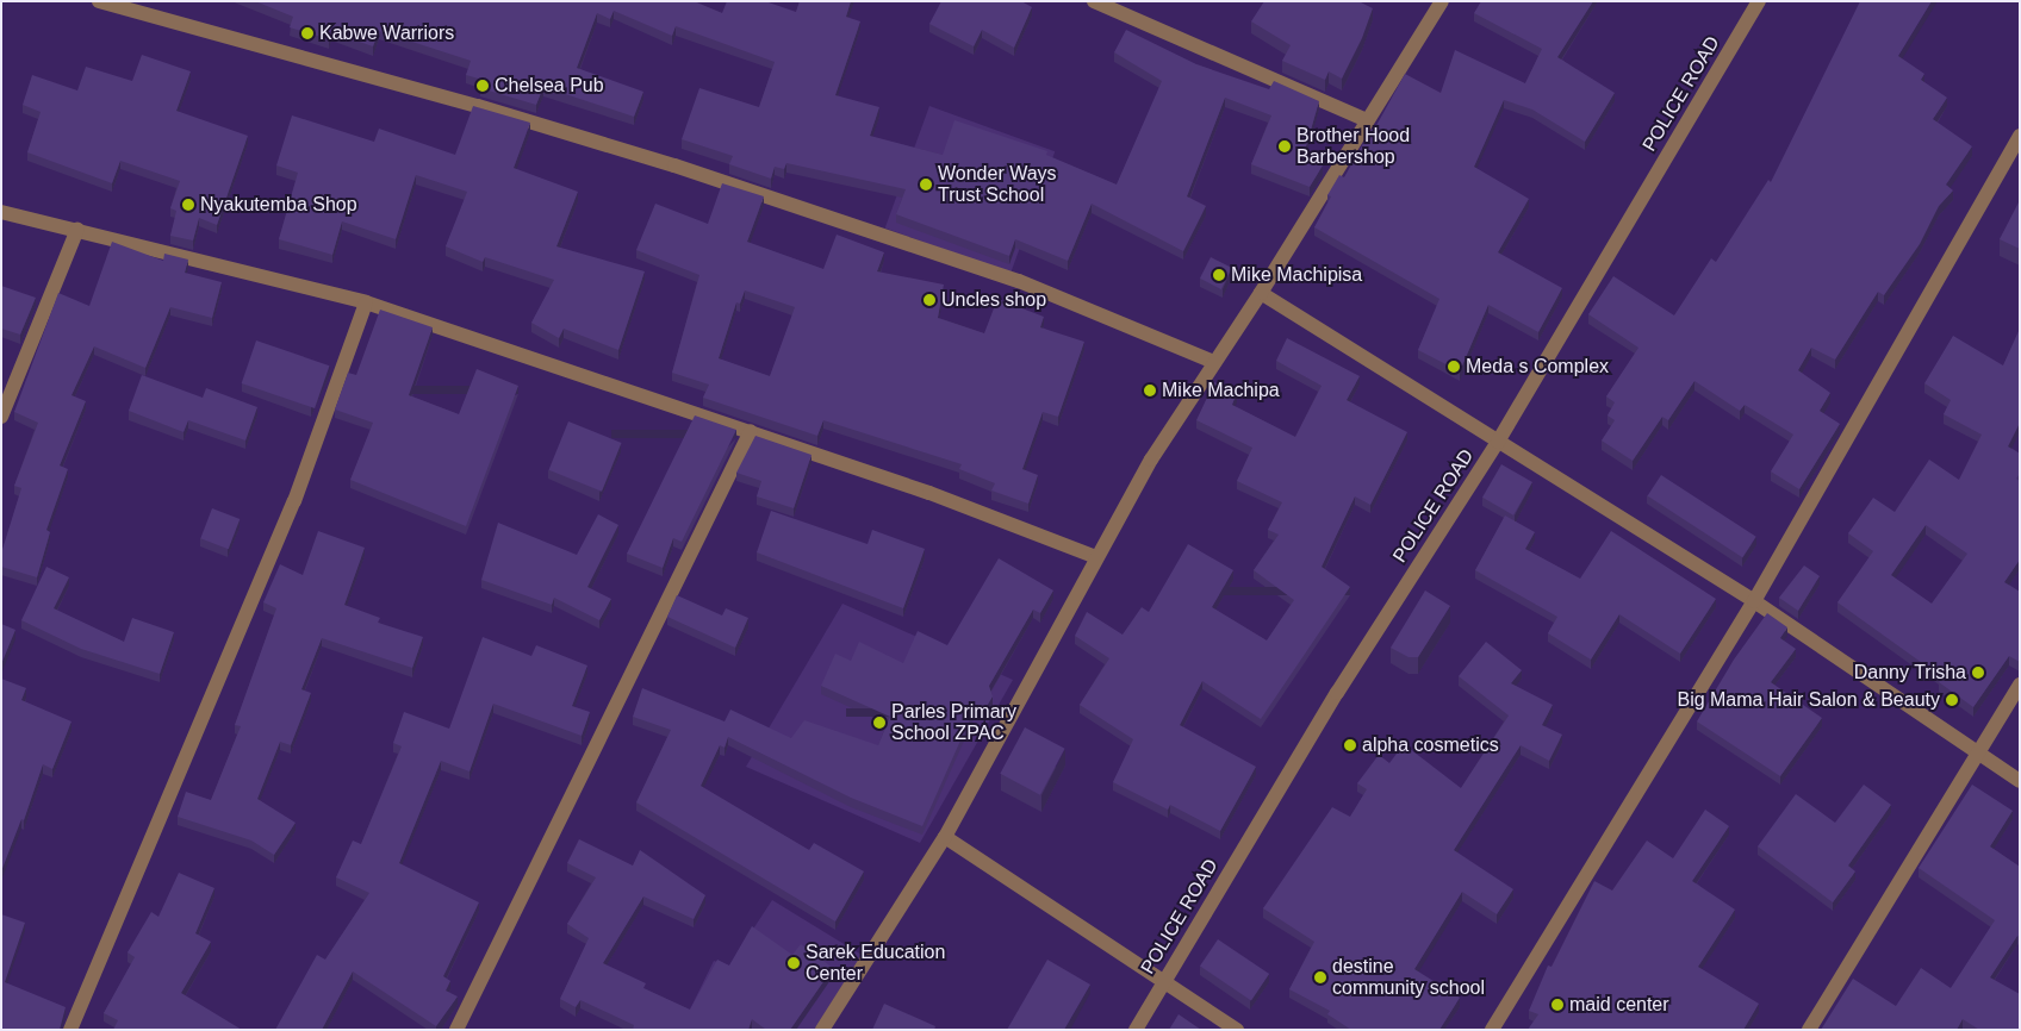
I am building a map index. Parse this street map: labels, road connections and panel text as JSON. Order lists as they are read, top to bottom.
{
  "streets": {
    "street": ["POLICE ROAD"]
  },
  "places": [
    "Kabwe Warriors",
    "Chelsea Pub",
    "Brother Hood Barbershop",
    "Wonder Ways Trust School",
    "Nyakutemba Shop",
    "Mike Machipisa",
    "Uncles shop",
    "Meda s Complex",
    "Mike Machipa",
    "Danny Trisha",
    "Big Mama Hair Salon & Beauty",
    "Parles Primary School ZPAC",
    "alpha cosmetics",
    "Sarek Education Center",
    "destine community school",
    "maid center"
  ]
}
